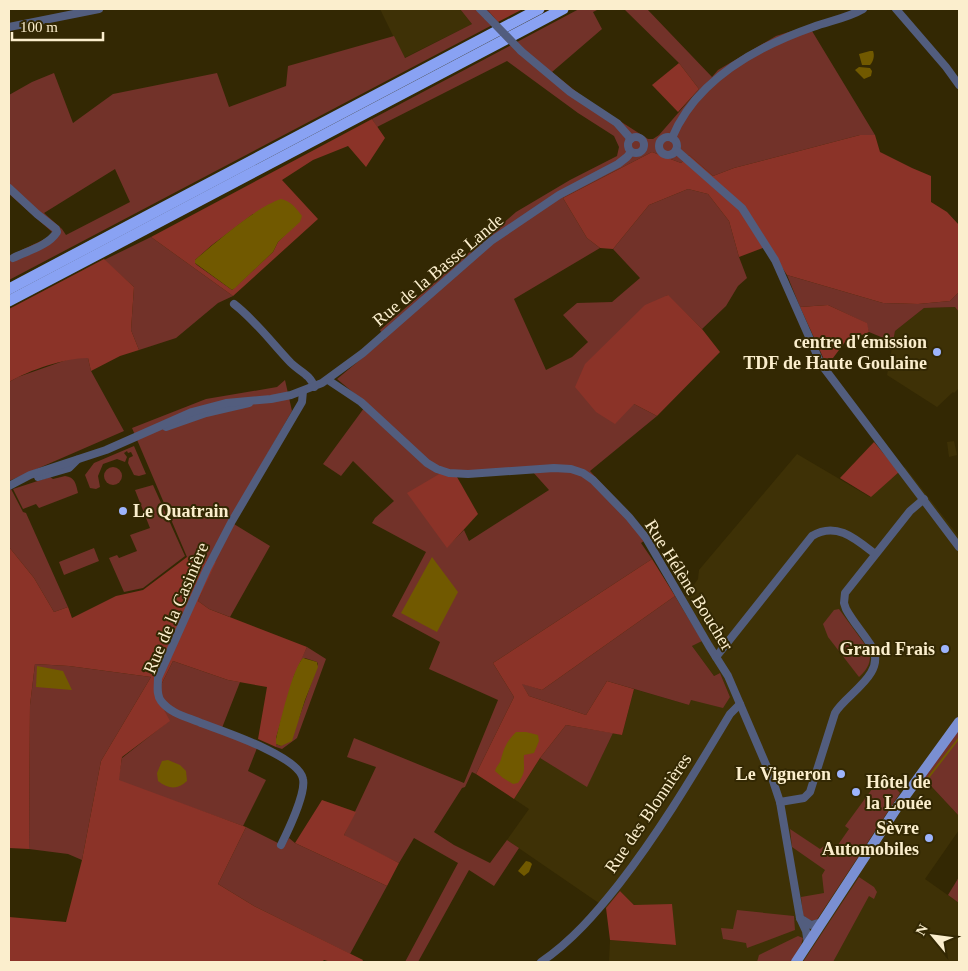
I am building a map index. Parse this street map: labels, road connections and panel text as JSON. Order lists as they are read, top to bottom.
{
  "streets": {
    "street": [
      "Rue de la Basse Lande",
      "Rue Hélène Boucher",
      "Rue de la Casinière",
      "Rue des Blonnières"
    ]
  },
  "crossings": [
    ["Rue de la Basse Lande", "Rue Hélène Boucher"],
    ["Rue de la Basse Lande", "Rue de la Casinière"],
    ["Rue Hélène Boucher", "Rue des Blonnières"]
  ],
  "places": [
    "centre d'émission TDF de Haute Goulaine",
    "Le Quatrain",
    "Grand Frais",
    "Le Vigneron",
    "Hôtel de la Louée",
    "Sèvre Automobiles"
  ],
  "scale_bar": "100 m",
  "north": "top left"
}
